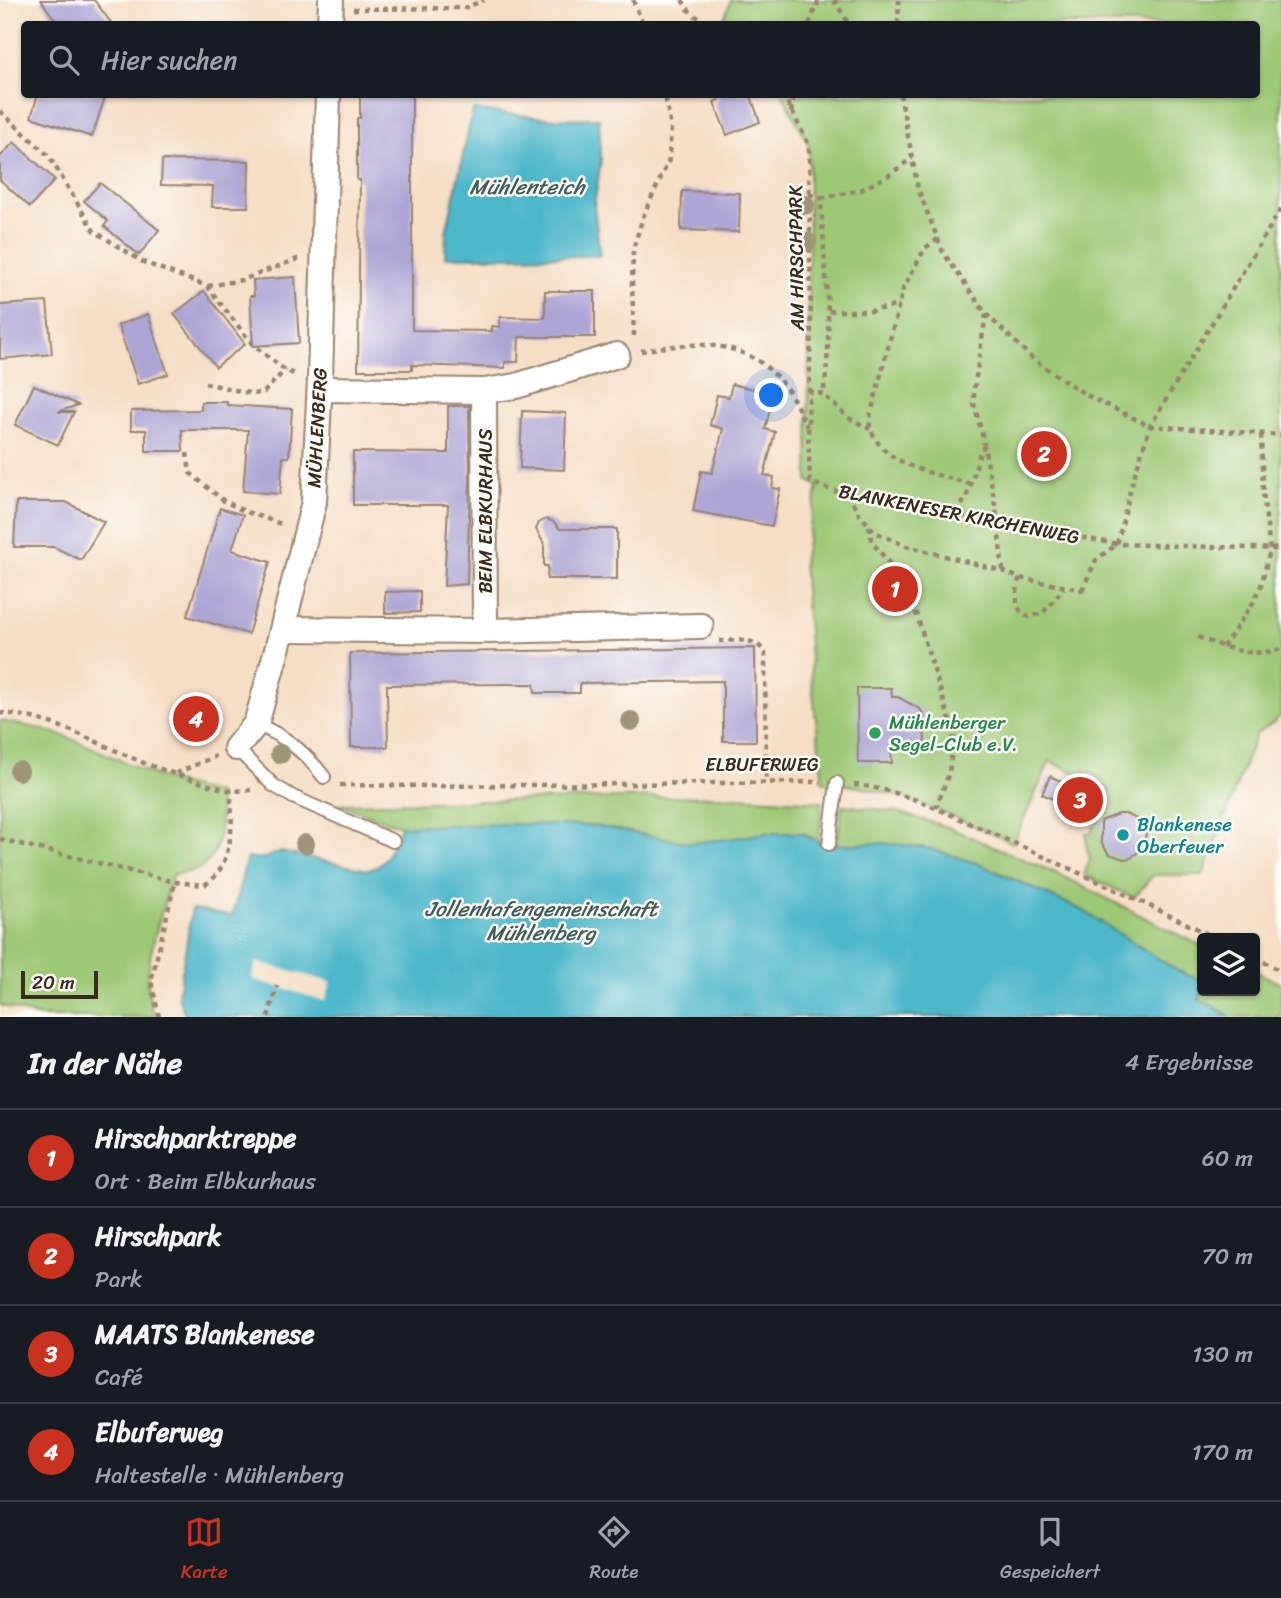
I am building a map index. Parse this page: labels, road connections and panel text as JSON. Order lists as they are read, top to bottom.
{
  "streets": {
    "street": ["MÜHLENBERG", "BEIM ELBKURHAUS"],
    "path": ["AM HIRSCHPARK", "BLANKENESER KIRCHENWEG", "ELBUFERWEG"]
  },
  "crossings": [
    ["AM HIRSCHPARK", "BLANKENESER KIRCHENWEG"]
  ],
  "water": ["Mühlenteich", "Jollenhafengemeinschaft Mühlenberg"],
  "places": ["Mühlenberger Segel-Club e.V.", "Blankenese Oberfeuer"],
  "scale_bar": "20 m",
  "page": {
    "search": "Hier suchen",
    "pins": [
      "2",
      "1",
      "4",
      "3"
    ],
    "scale": "20 m",
    "heading": ["In der Nähe", "4 Ergebnisse"],
    "list": [
      {
        "mark": "1",
        "name": "Hirschparktreppe",
        "note": "Ort · Beim Elbkurhaus",
        "value": "60 m"
      },
      {
        "mark": "2",
        "name": "Hirschpark",
        "note": "Park",
        "value": "70 m"
      },
      {
        "mark": "3",
        "name": "MAATS Blankenese",
        "note": "Café",
        "value": "130 m"
      },
      {
        "mark": "4",
        "name": "Elbuferweg",
        "note": "Haltestelle · Mühlenberg",
        "value": "170 m"
      }
    ],
    "nav": ["Karte", "Route", "Gespeichert"]
  }
}
